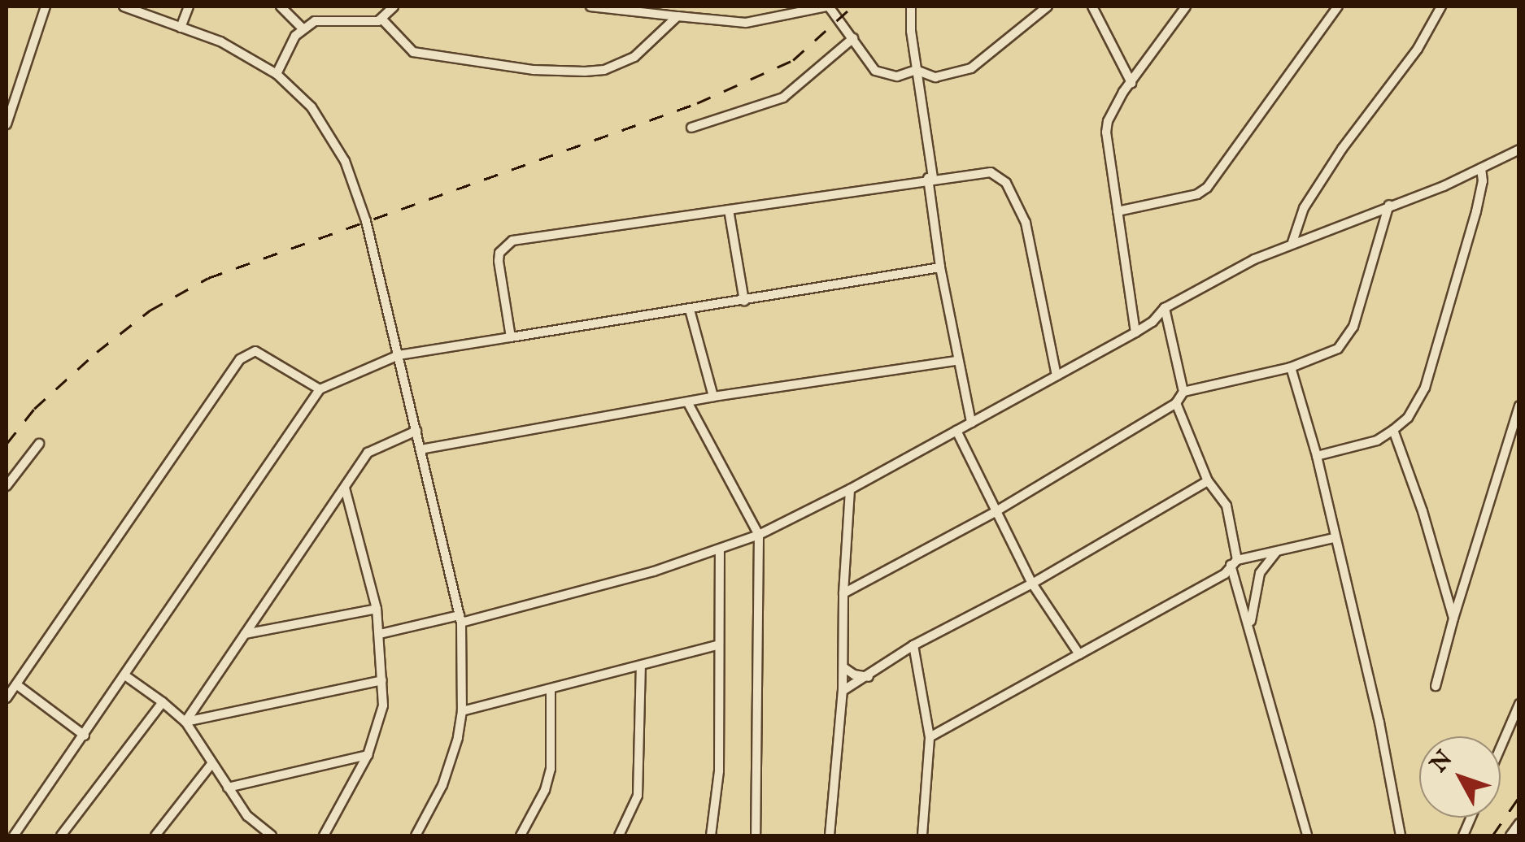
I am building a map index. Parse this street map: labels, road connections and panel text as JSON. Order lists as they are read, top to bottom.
{
  "north": "top left"
}
